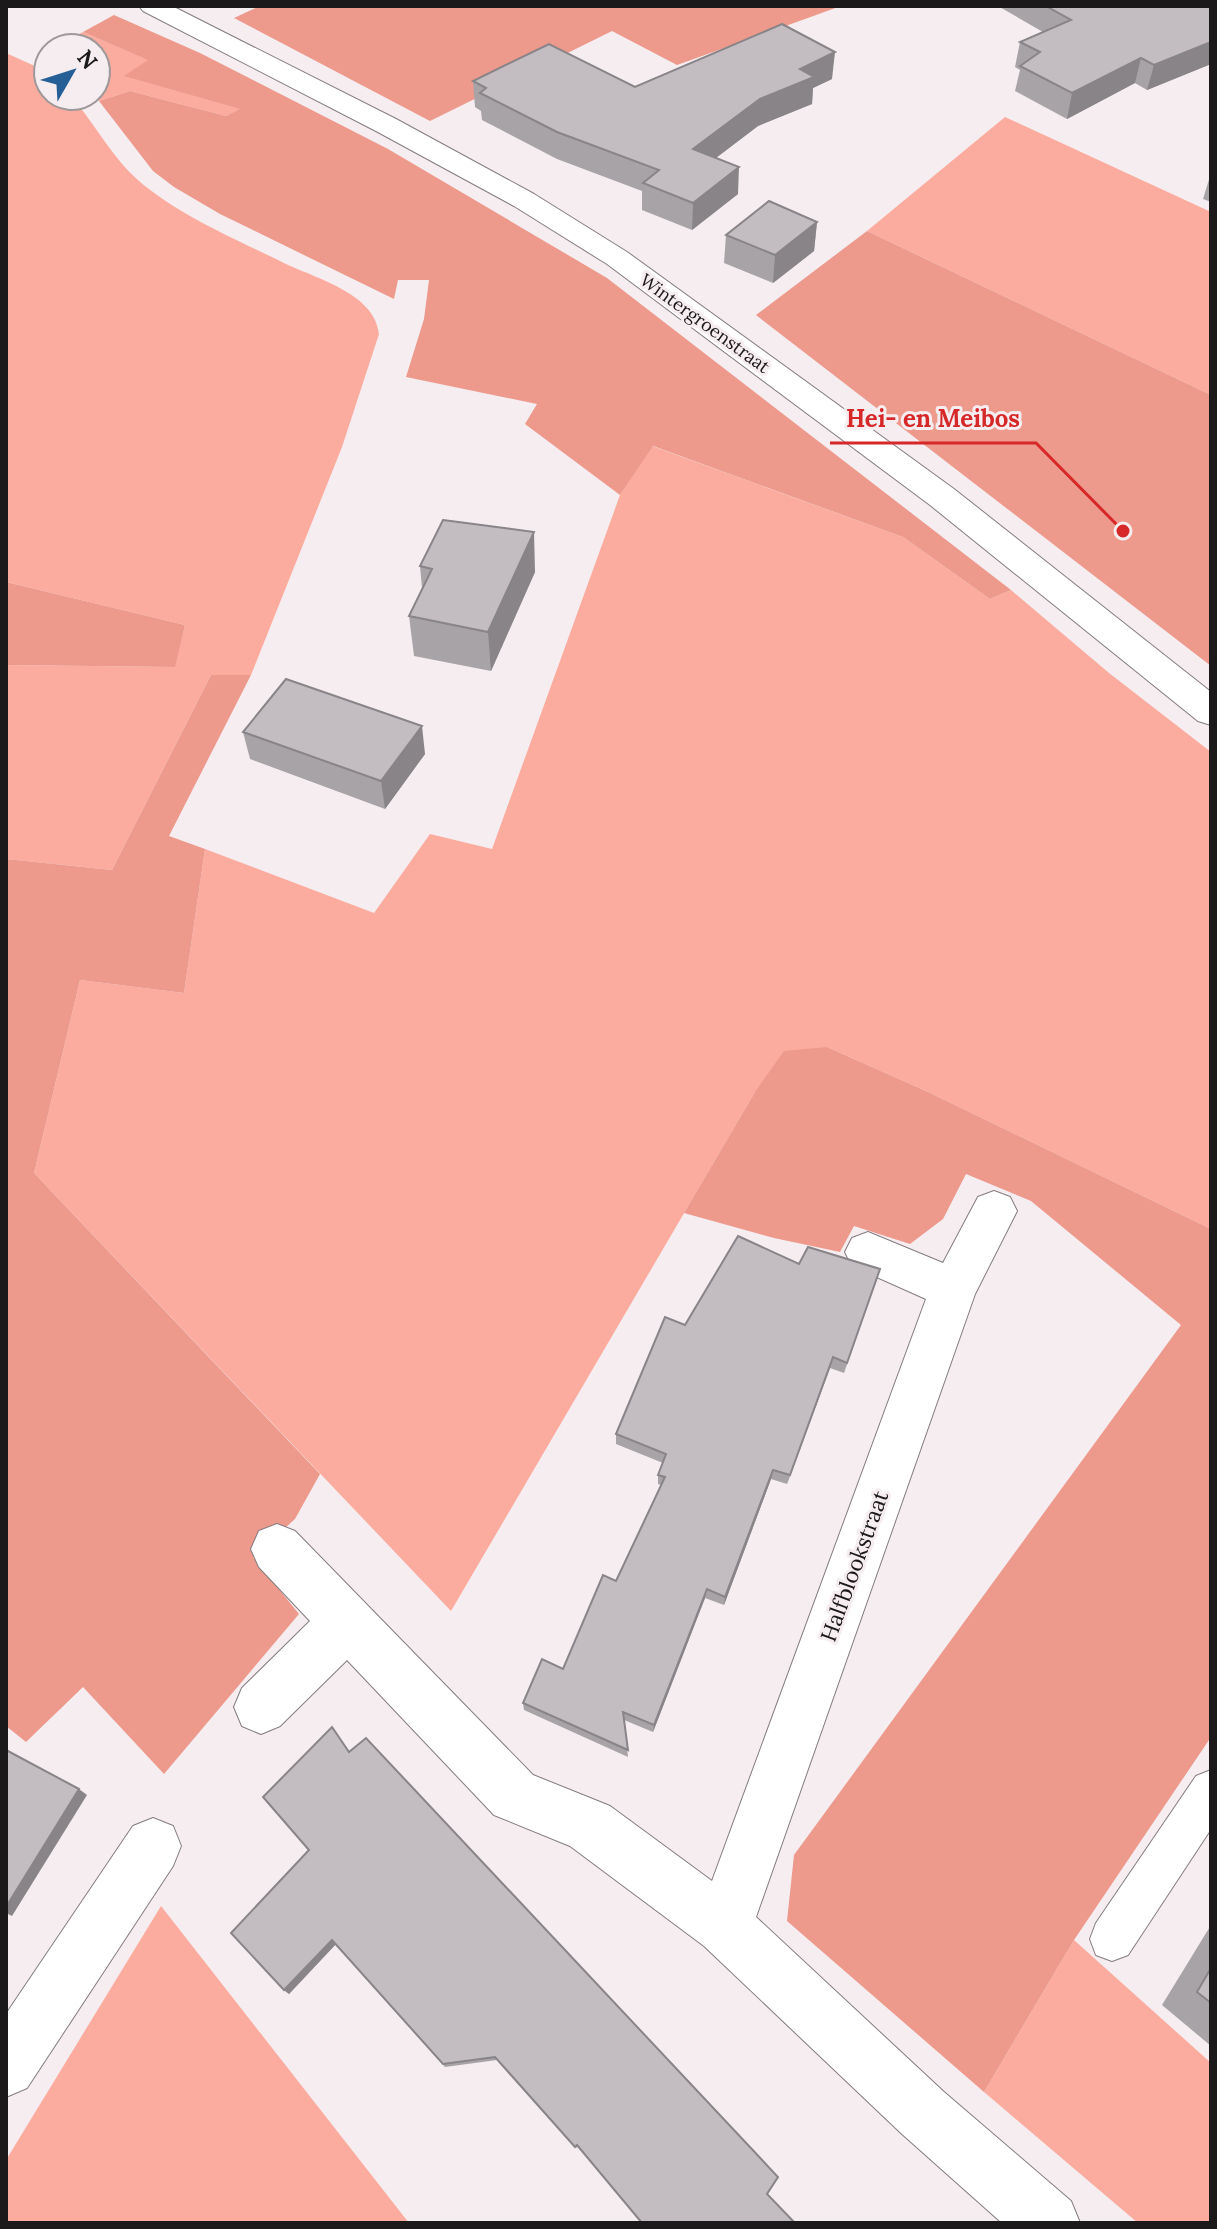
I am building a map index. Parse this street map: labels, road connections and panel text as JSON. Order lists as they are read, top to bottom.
{
  "streets": {
    "street": ["Wintergroenstraat", "Halfblookstraat"]
  },
  "places": ["Hei- en Meibos"],
  "north": "top right"
}
